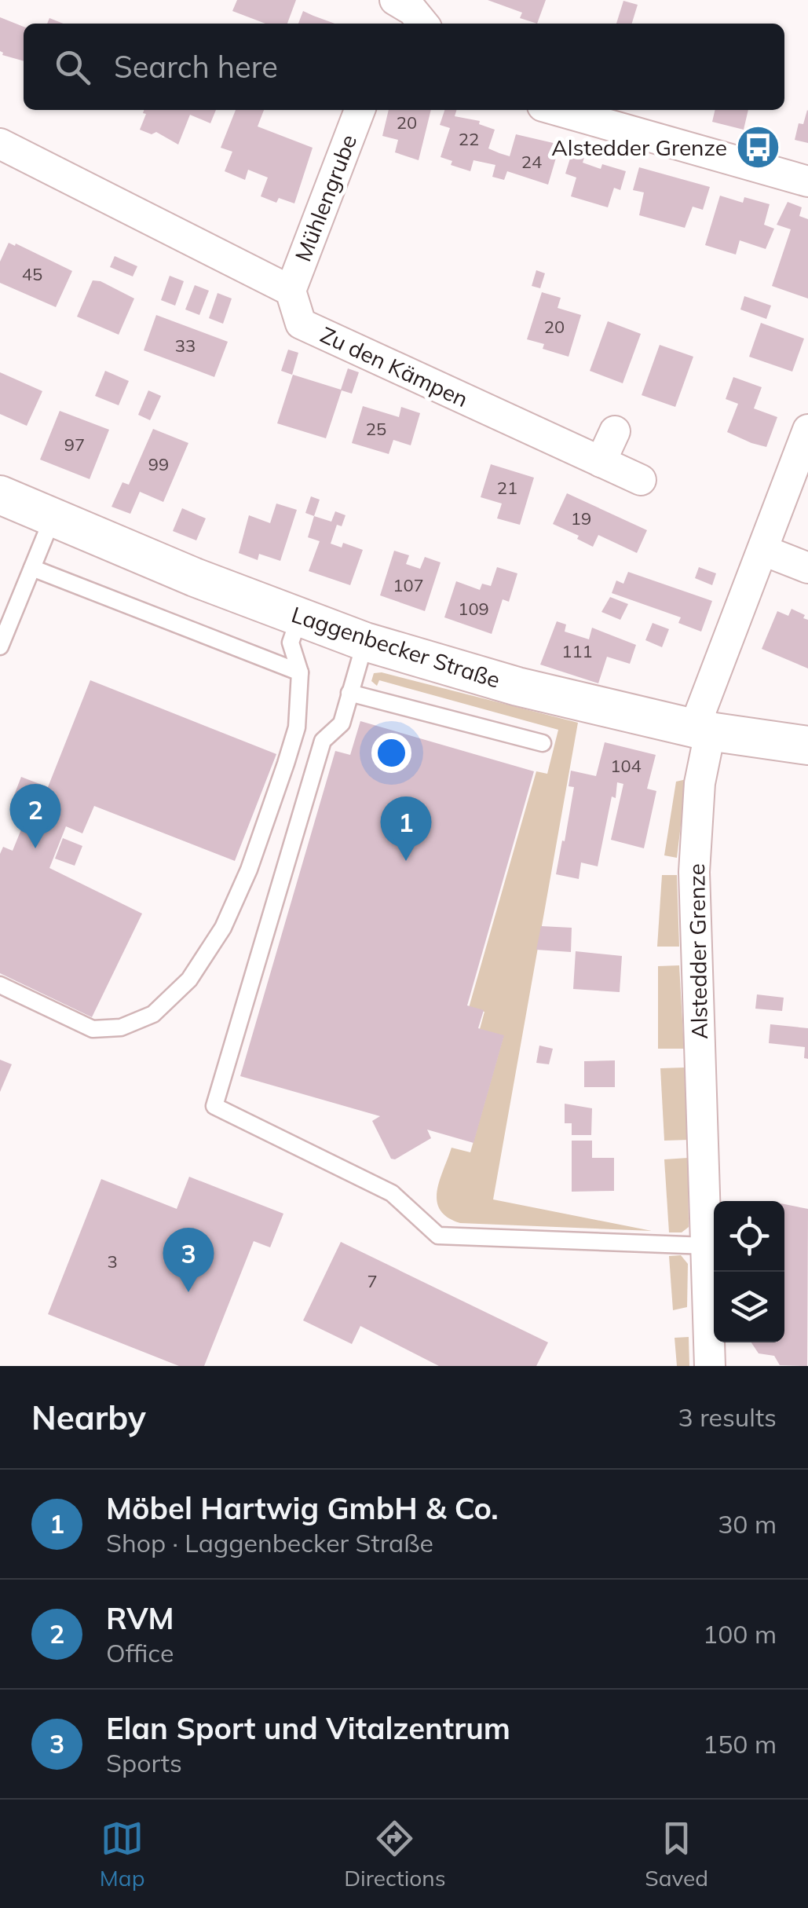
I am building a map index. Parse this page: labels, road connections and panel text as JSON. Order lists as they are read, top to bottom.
{
  "streets": {
    "street": [
      "Mühlengrube",
      "Zu den Kämpen",
      "Laggenbecker Straße",
      "Alstedder Grenze"
    ]
  },
  "crossings": [
    ["Mühlengrube", "Zu den Kämpen"],
    ["Laggenbecker Straße", "Alstedder Grenze"]
  ],
  "places": {
    "bus stop": ["Alstedder Grenze"]
  },
  "house_numbers": [
    "20",
    "22",
    "24",
    "45",
    "20",
    "33",
    "25",
    "97",
    "99",
    "21",
    "19",
    "107",
    "109",
    "111",
    "104",
    "3",
    "7"
  ],
  "page": {
    "search": "Search here",
    "pins": ["2", "1", "3"],
    "heading": ["Nearby", "3 results"],
    "list": [
      {
        "mark": "1",
        "name": "Möbel Hartwig GmbH & Co.",
        "note": "Shop · Laggenbecker Straße",
        "value": "30 m"
      },
      {
        "mark": "2",
        "name": "RVM",
        "note": "Office",
        "value": "100 m"
      },
      {
        "mark": "3",
        "name": "Elan Sport und Vitalzentrum",
        "note": "Sports",
        "value": "150 m"
      }
    ],
    "nav": ["Map", "Directions", "Saved"]
  }
}
